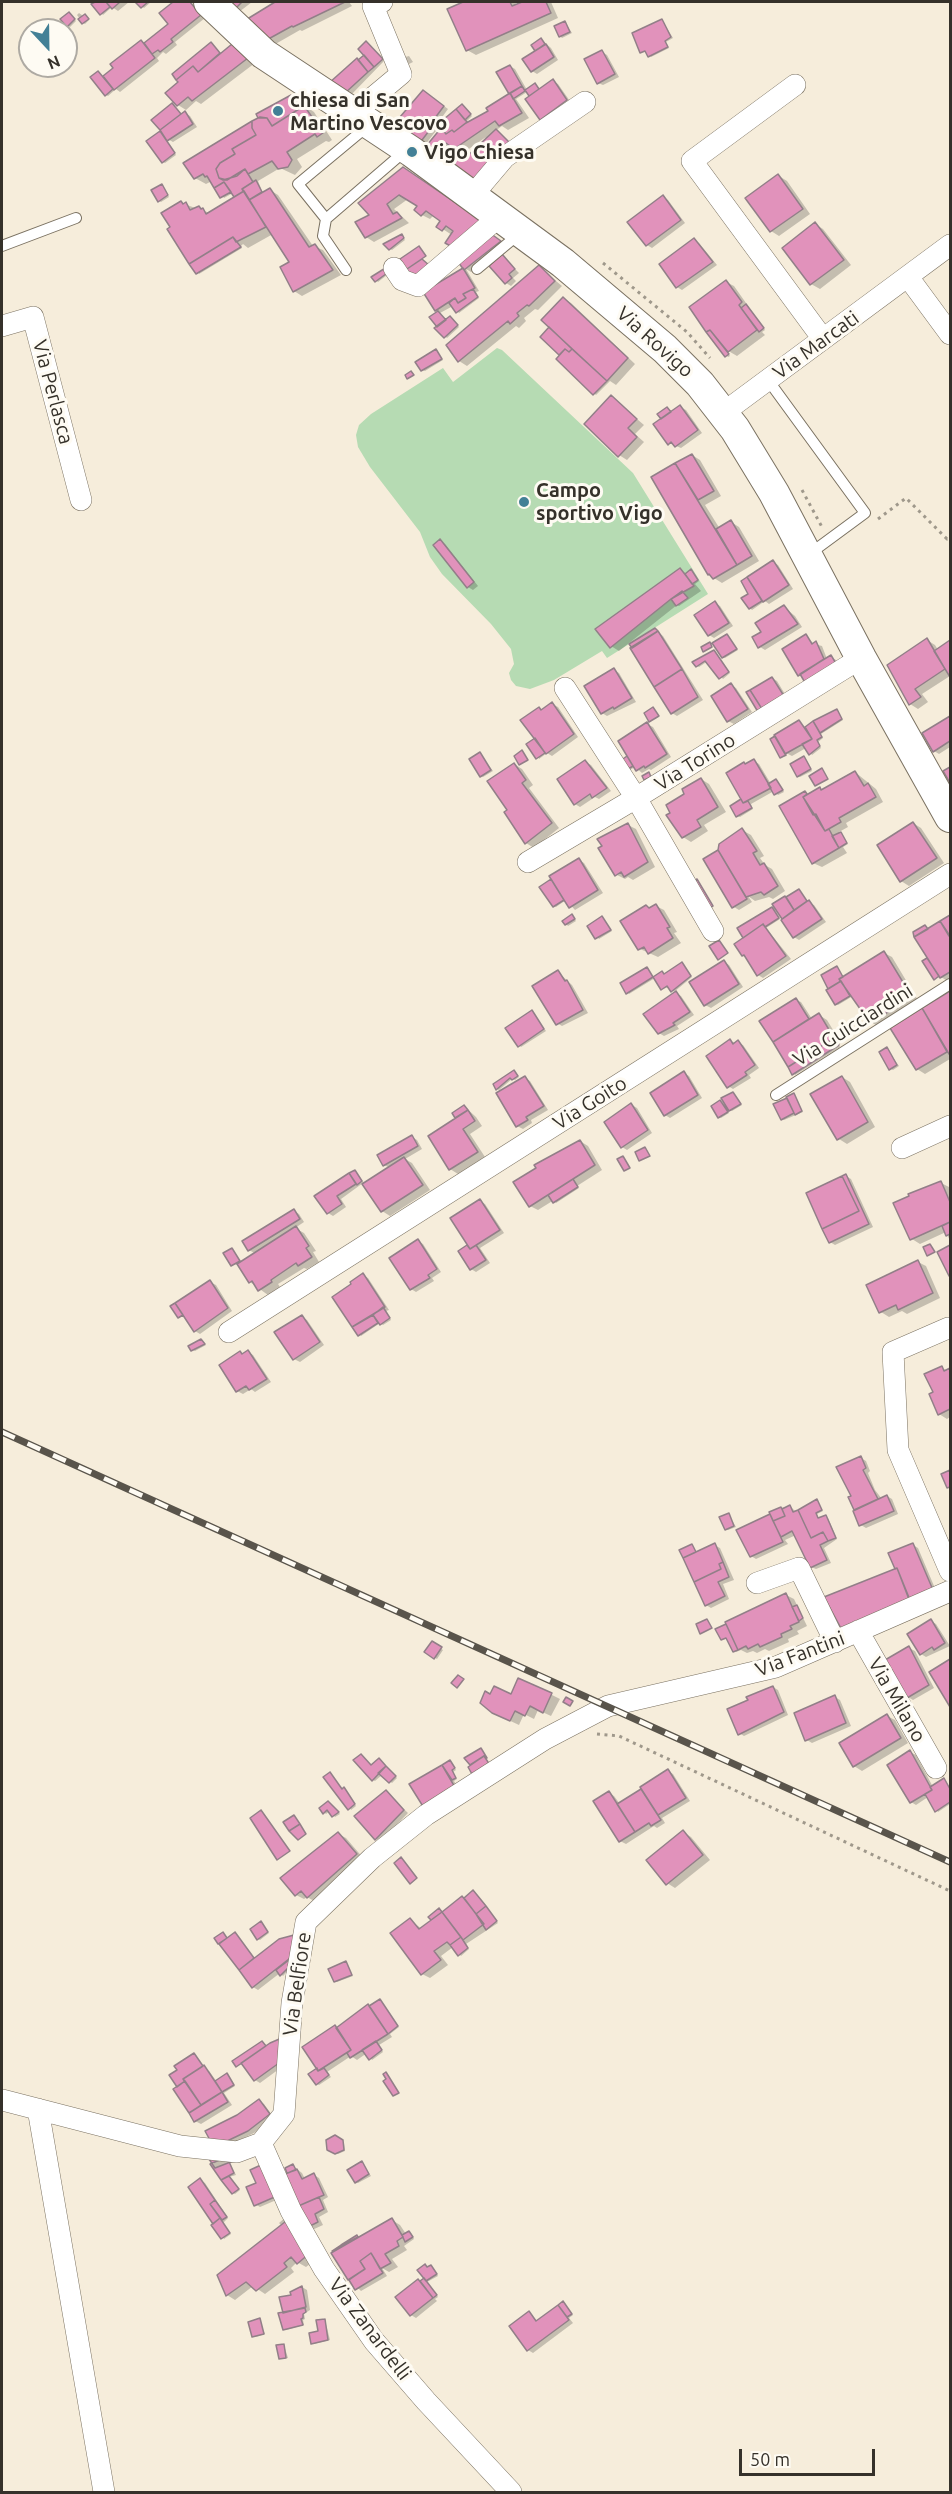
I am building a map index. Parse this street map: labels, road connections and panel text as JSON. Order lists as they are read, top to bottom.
{
  "streets": {
    "main road": ["Via Rovigo"],
    "street": [
      "Via Marcati",
      "Via Perlasca",
      "Via Torino",
      "Via Goito",
      "Via Fantini",
      "Via Milano",
      "Via Belfiore",
      "Via Zanardelli"
    ],
    "lane": ["Via Guicciardini"]
  },
  "crossings": [
    ["Via Rovigo", "Via Marcati"],
    ["Via Rovigo", "Via Torino"],
    ["Via Fantini", "Via Milano"],
    ["Via Fantini", "Via Belfiore"],
    ["Via Belfiore", "Via Zanardelli"]
  ],
  "places": ["chiesa di San Martino Vescovo", "Vigo Chiesa", "Campo sportivo Vigo"],
  "scale_bar": "50 m",
  "north": "bottom"
}
